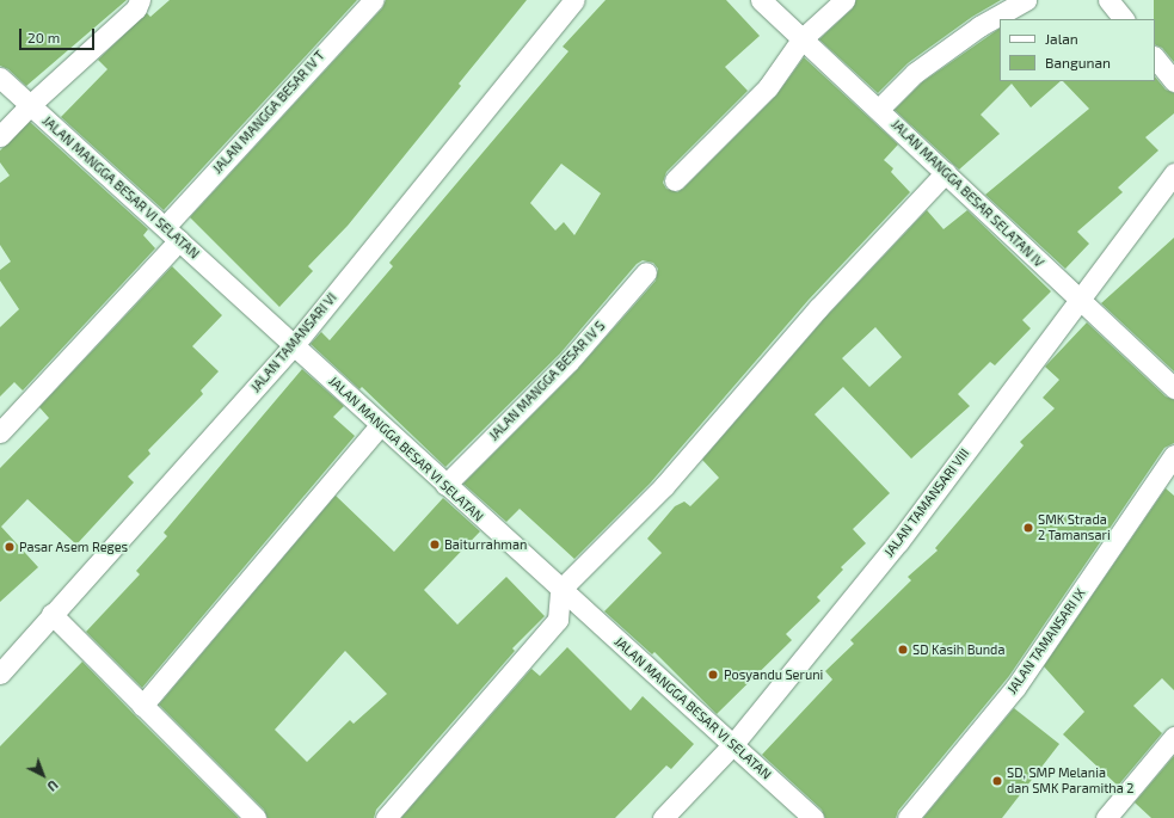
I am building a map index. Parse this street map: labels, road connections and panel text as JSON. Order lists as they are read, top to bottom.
{
  "streets": {
    "street": [
      "JALAN MANGGA BESAR IV T",
      "JALAN MANGGA BESAR VI SELATAN",
      "JALAN MANGGA BESAR SELATAN IV",
      "JALAN TAMANSARI VI",
      "JALAN MANGGA BESAR IV S",
      "JALAN TAMANSARI VIII",
      "JALAN TAMANSARI IX"
    ]
  },
  "crossings": [
    ["JALAN MANGGA BESAR IV T", "JALAN MANGGA BESAR VI SELATAN"],
    ["JALAN MANGGA BESAR VI SELATAN", "JALAN TAMANSARI VI"],
    ["JALAN MANGGA BESAR VI SELATAN", "JALAN MANGGA BESAR IV S"],
    ["JALAN MANGGA BESAR VI SELATAN", "JALAN TAMANSARI VIII"],
    ["JALAN MANGGA BESAR SELATAN IV", "JALAN TAMANSARI VIII"]
  ],
  "places": [
    "SMK Strada 2 Tamansari",
    "Baiturrahman",
    "Pasar Asem Reges",
    "SD Kasih Bunda",
    "Posyandu Seruni",
    "SD, SMP Melania dan SMK Paramitha 2"
  ],
  "legend": ["Jalan", "Bangunan"],
  "scale_bar": "20 m",
  "north": "bottom right"
}
